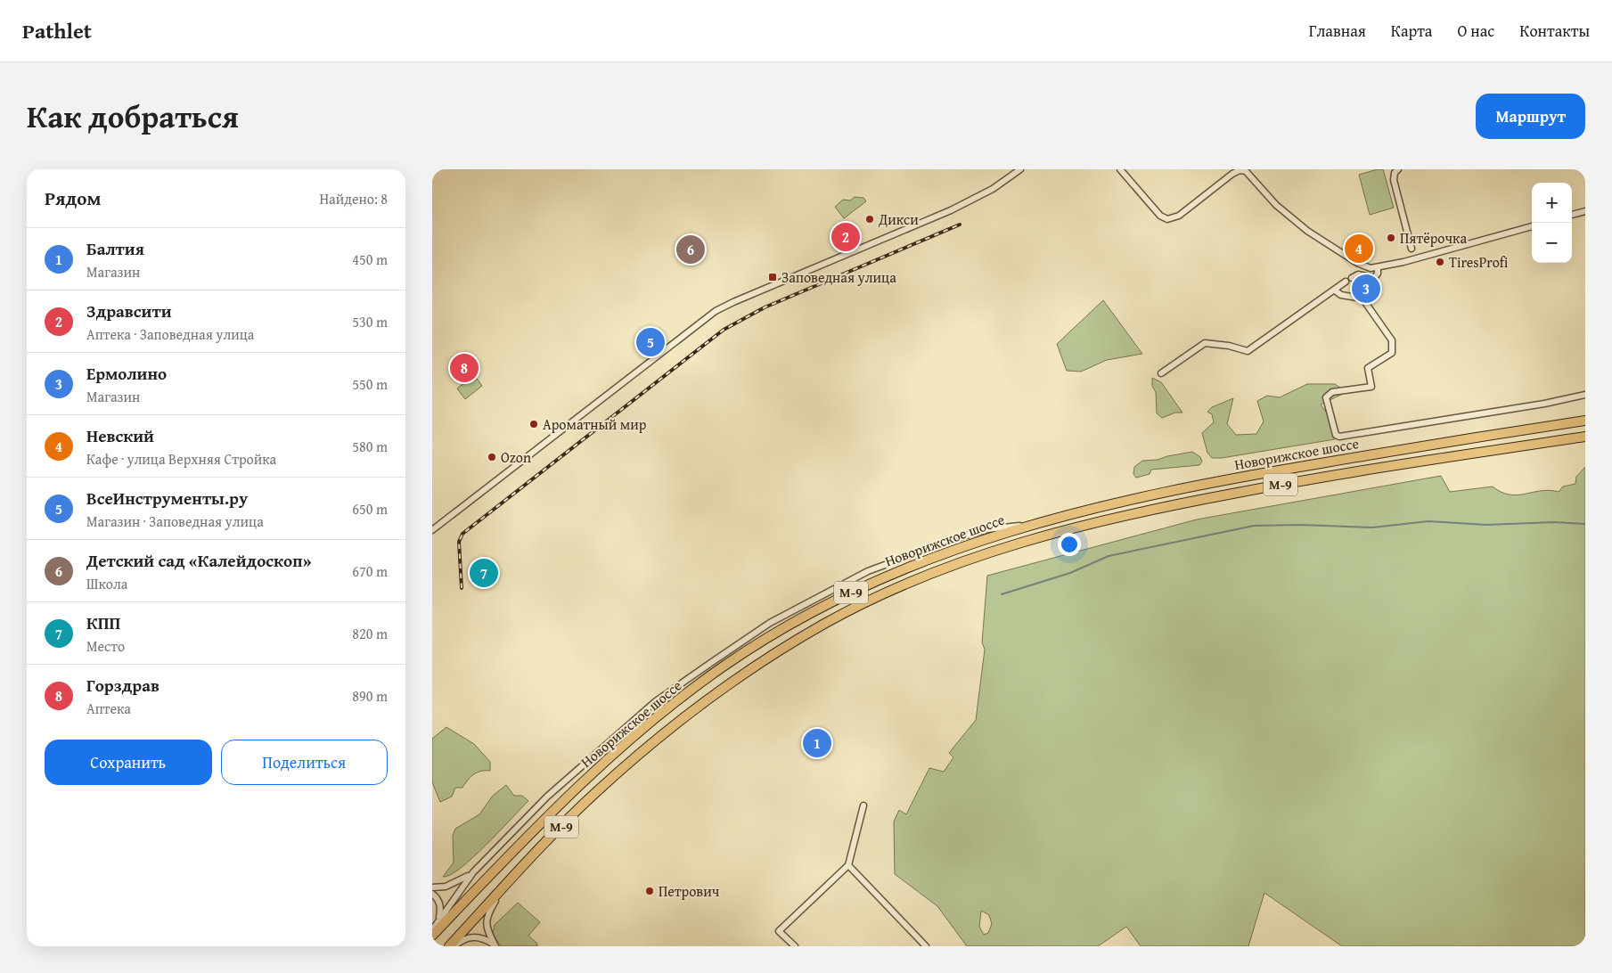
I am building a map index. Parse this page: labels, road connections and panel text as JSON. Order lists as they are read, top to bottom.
{
  "streets": {
    "highway": ["Новорижское шоссе", "М-9"]
  },
  "crossings": [
    ["Новорижское шоссе", "М-9"]
  ],
  "places": {
    "other": [
      "Дикси",
      "Пятёрочка",
      "TiresProfi",
      "Ароматный мир",
      "Ozon",
      "Петрович"
    ],
    "transit": ["Заповедная улица"]
  },
  "page": {
    "header": "Pathlet",
    "nav": [
      "Главная",
      "Карта",
      "О нас",
      "Контакты"
    ],
    "title": "Как добраться",
    "buttons": [
      "Маршрут",
      ["Сохранить", "Поделиться"]
    ],
    "heading": ["Рядом", "Найдено: 8"],
    "map_buttons": ["+", "−"],
    "pins": [
      "2",
      "4",
      "6",
      "3",
      "5",
      "8",
      "7",
      "1"
    ],
    "list": [
      {
        "mark": "1",
        "name": "Балтия",
        "note": "Магазин",
        "value": "450 m"
      },
      {
        "mark": "2",
        "name": "Здравсити",
        "note": "Аптека · Заповедная улица",
        "value": "530 m"
      },
      {
        "mark": "3",
        "name": "Ермолино",
        "note": "Магазин",
        "value": "550 m"
      },
      {
        "mark": "4",
        "name": "Невский",
        "note": "Кафе · улица Верхняя Стройка",
        "value": "580 m"
      },
      {
        "mark": "5",
        "name": "ВсеИнструменты.ру",
        "note": "Магазин · Заповедная улица",
        "value": "650 m"
      },
      {
        "mark": "6",
        "name": "Детский сад «Калейдоскоп»",
        "note": "Школа",
        "value": "670 m"
      },
      {
        "mark": "7",
        "name": "КПП",
        "note": "Место",
        "value": "820 m"
      },
      {
        "mark": "8",
        "name": "Горздрав",
        "note": "Аптека",
        "value": "890 m"
      }
    ]
  }
}
